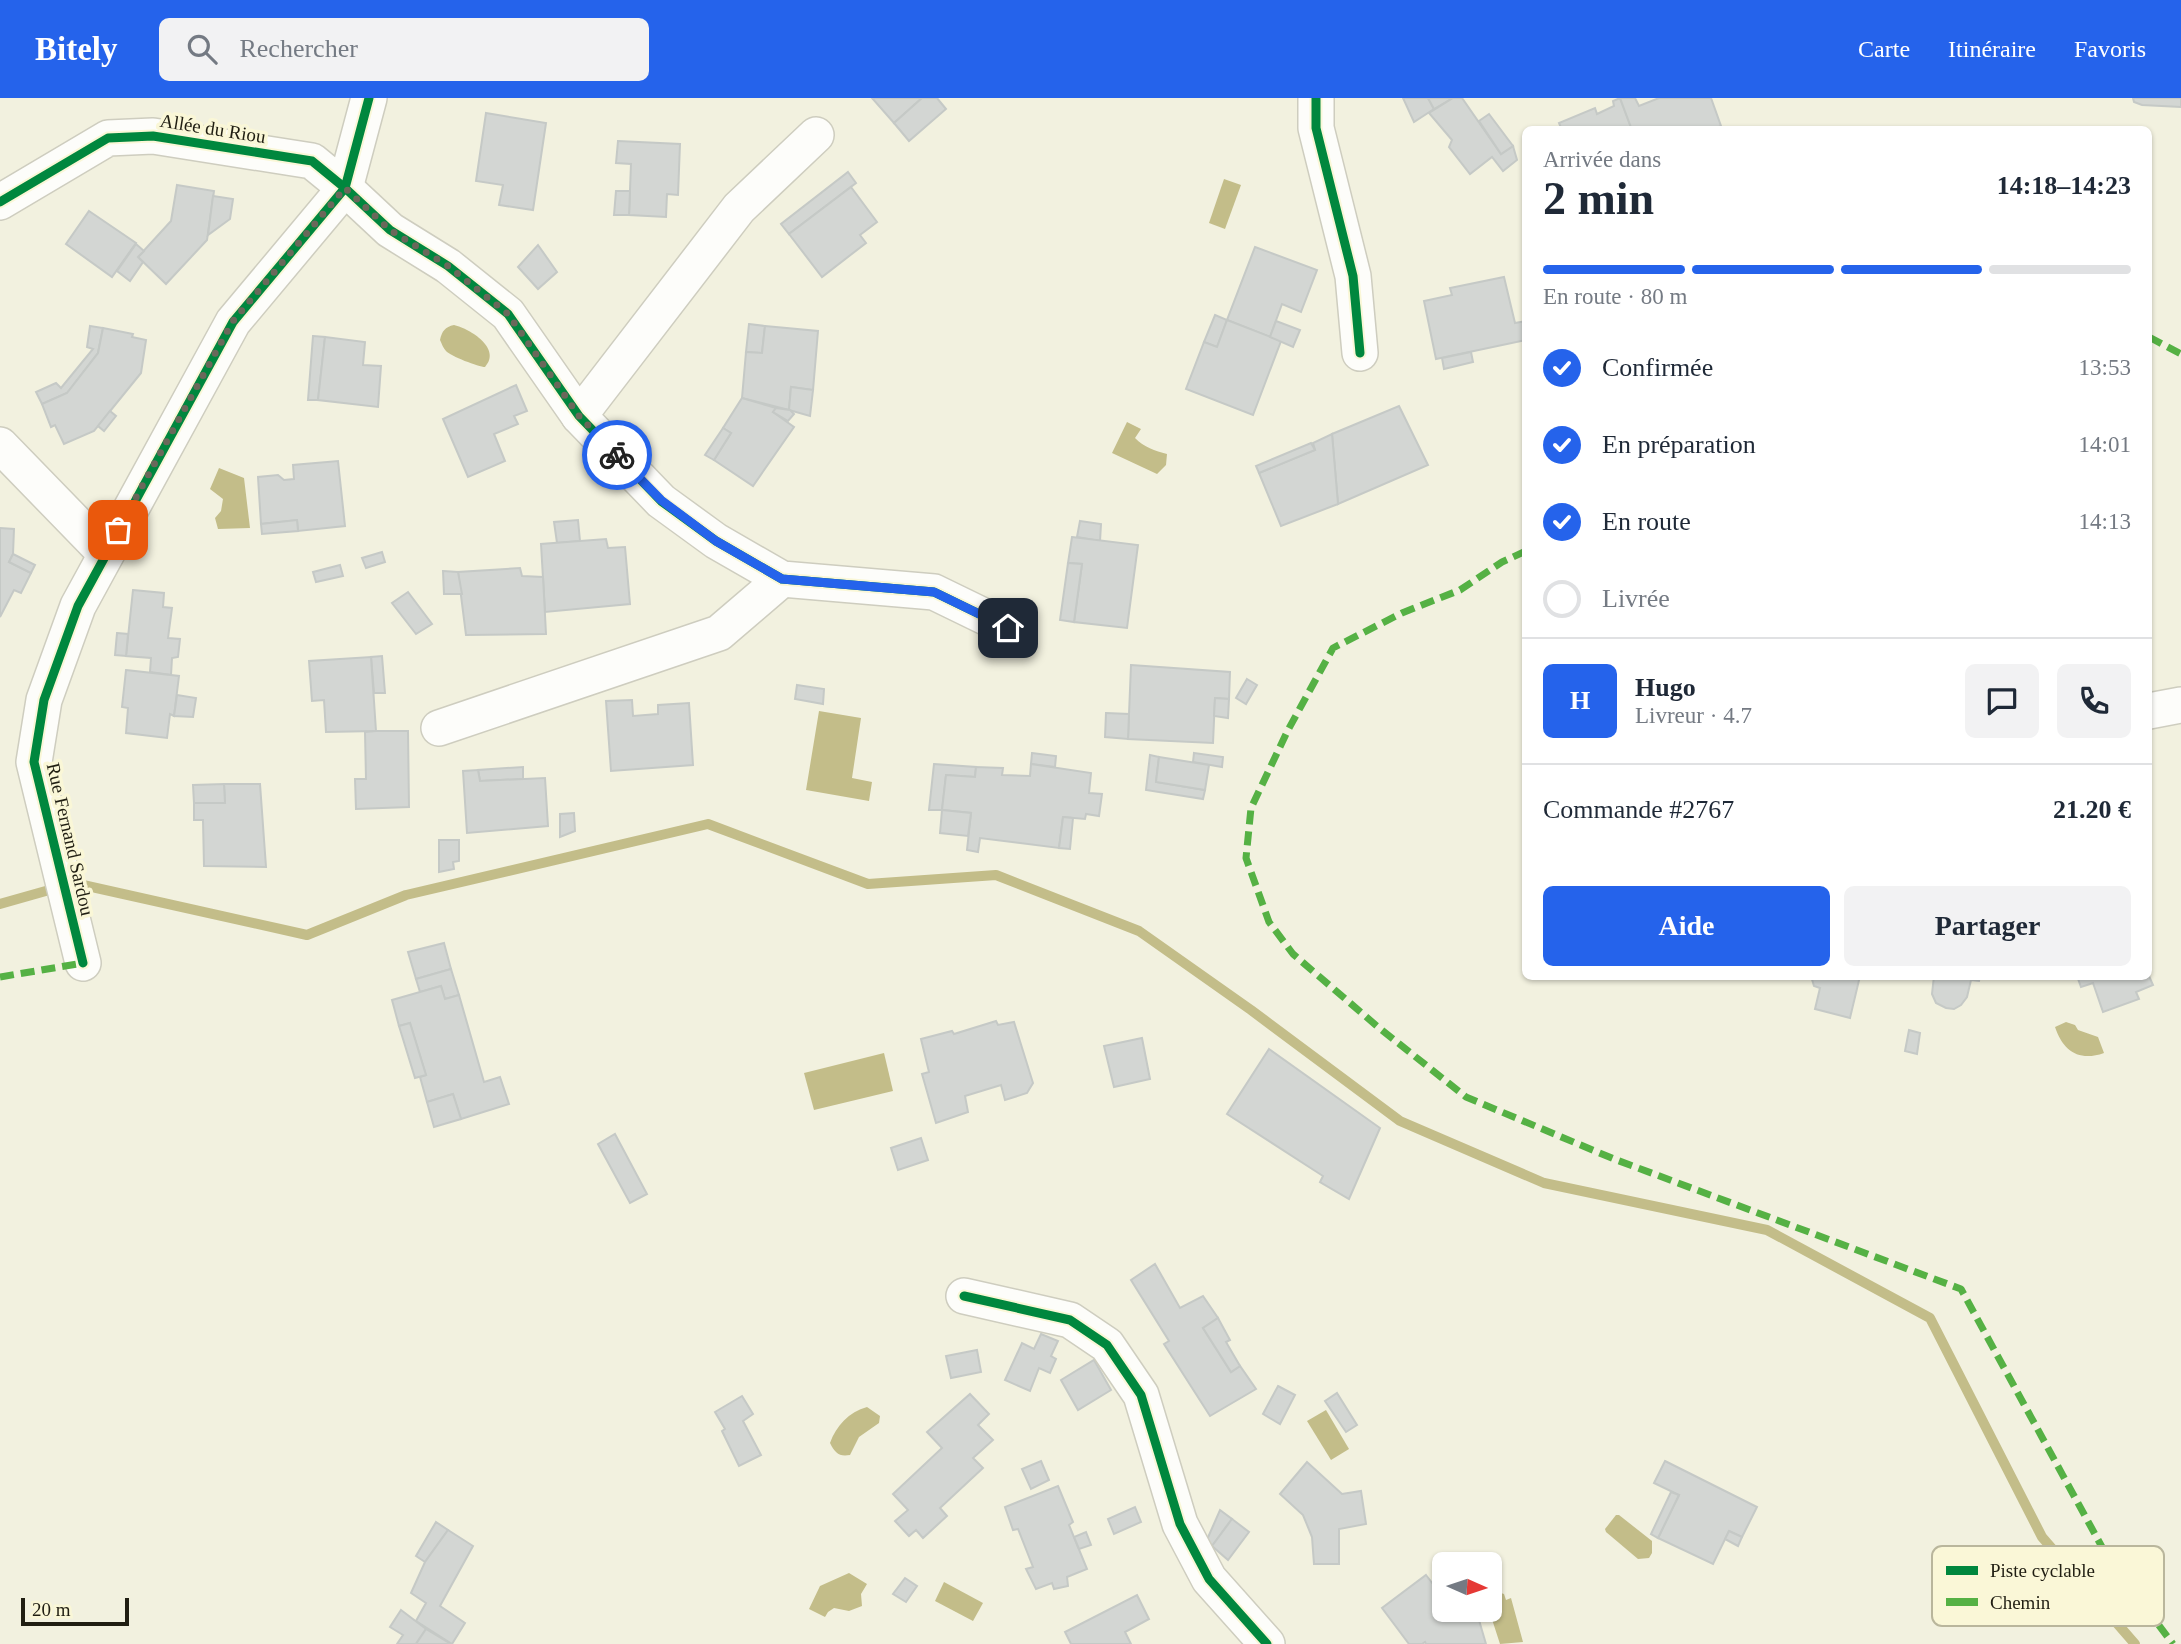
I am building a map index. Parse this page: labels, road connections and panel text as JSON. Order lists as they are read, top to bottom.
{
  "streets": {
    "street": ["Allée du Riou", "Rue Fernand Sardou"]
  },
  "crossings": [
    ["Allée du Riou", "Rue Fernand Sardou"]
  ],
  "legend": ["Piste cyclable", "Chemin"],
  "scale_bar": "20 m",
  "north": "right",
  "page": {
    "header": "Bitely",
    "search": "Rechercher",
    "nav": ["Carte", "Itinéraire", "Favoris"],
    "heading": ["2 min", "Arrivée dans", "14:18–14:23"],
    "panel": [
      "Hugo",
      "Livreur · 4.7",
      "Commande #2767",
      "21.20 €"
    ],
    "bar": "En route · 80 m",
    "list": [
      ["Confirmée", "13:53"],
      ["En préparation", "14:01"],
      ["En route", "14:13"],
      "Livrée"
    ],
    "round": "H",
    "buttons": ["Aide", "Partager"],
    "scale": "20 m"
  }
}
